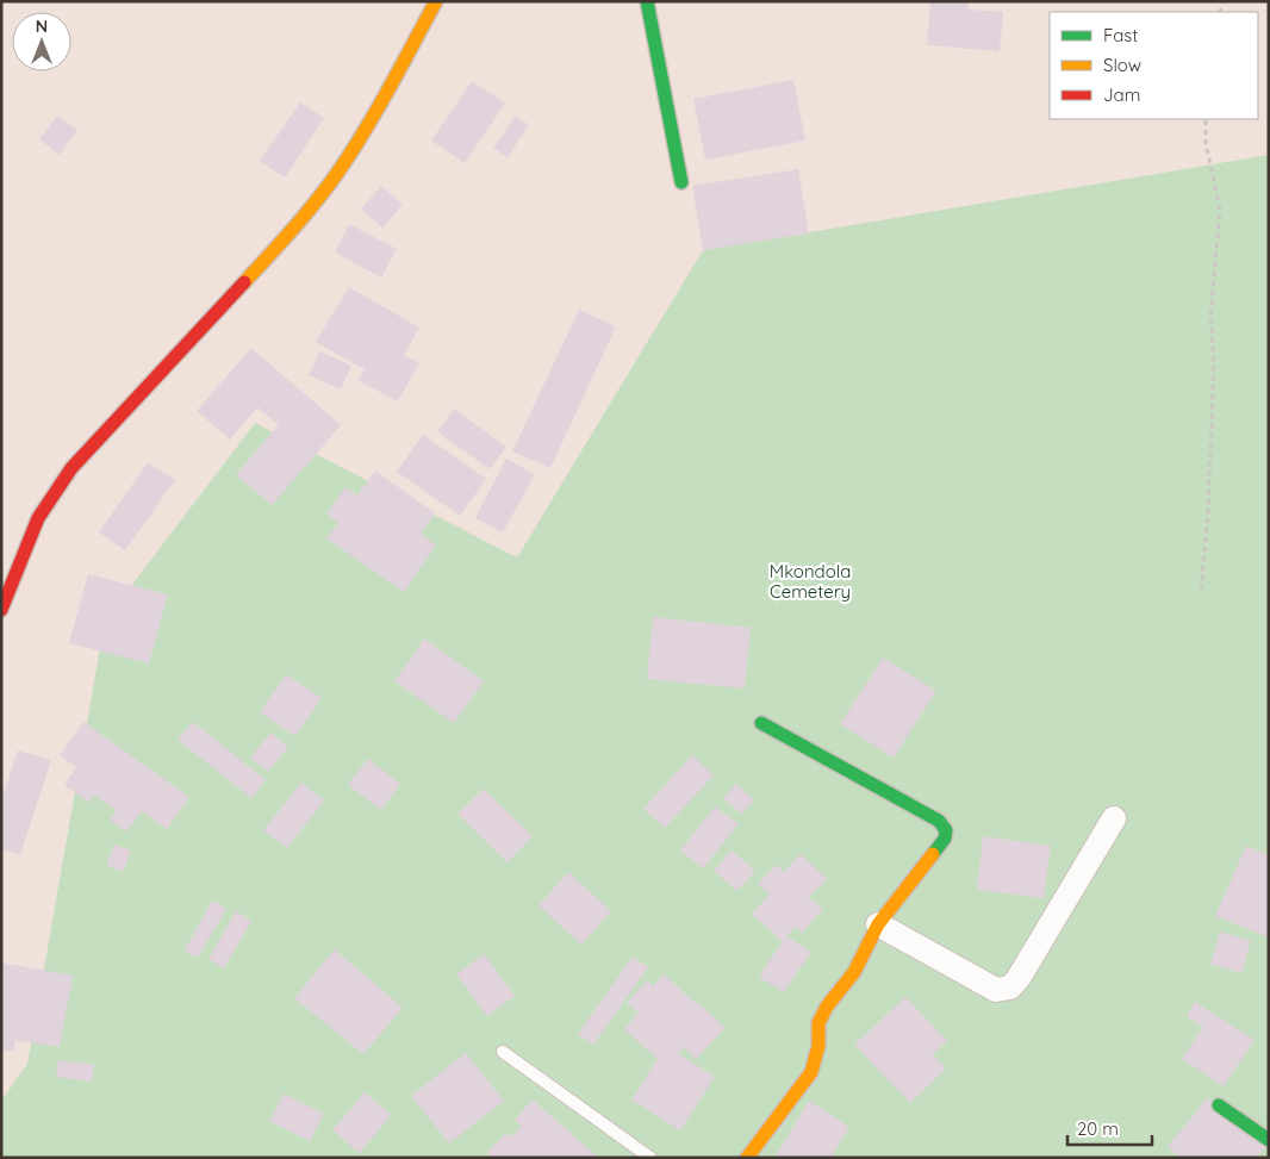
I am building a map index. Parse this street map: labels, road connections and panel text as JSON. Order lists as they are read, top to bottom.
{
  "parks": ["Mkondola Cemetery"],
  "legend": ["Fast", "Slow", "Jam"],
  "scale_bar": "20 m",
  "north": "top"
}
